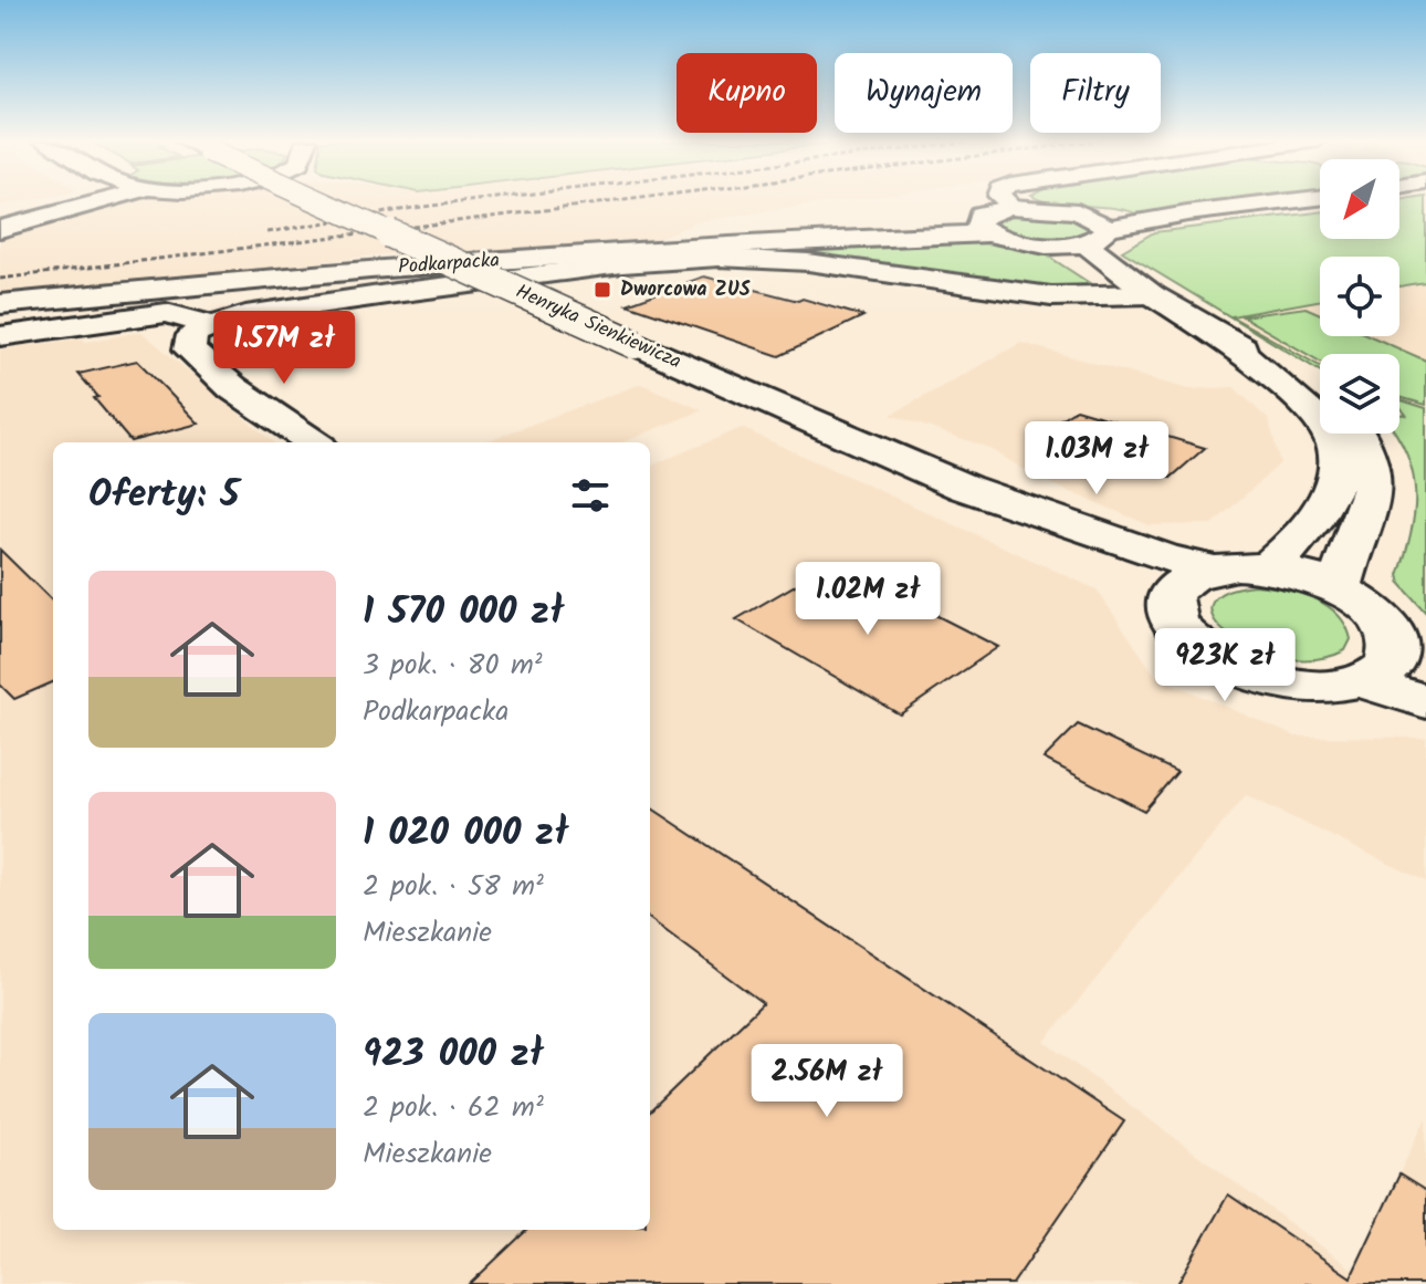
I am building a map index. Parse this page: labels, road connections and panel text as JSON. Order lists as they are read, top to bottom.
{
  "streets": {
    "main road": ["Podkarpacka", "Henryka Sienkiewicza"]
  },
  "places": {
    "transit": ["Dworcowa ZUS"]
  },
  "north": "bottom left",
  "page": {
    "chip": ["Kupno", "Wynajem", "Filtry"],
    "price": [
      "1.57M zł",
      "1.03M zł",
      "1.02M zł",
      "923K zł",
      "2.56M zł"
    ],
    "heading": "Oferty: 5",
    "list": [
      {
        "name": "1 570 000 zł",
        "note": "3 pok. · 80 m² · Podkarpacka"
      },
      {
        "name": "1 020 000 zł",
        "note": "2 pok. · 58 m² · Mieszkanie"
      },
      {
        "name": "923 000 zł",
        "note": "2 pok. · 62 m² · Mieszkanie"
      }
    ]
  }
}
